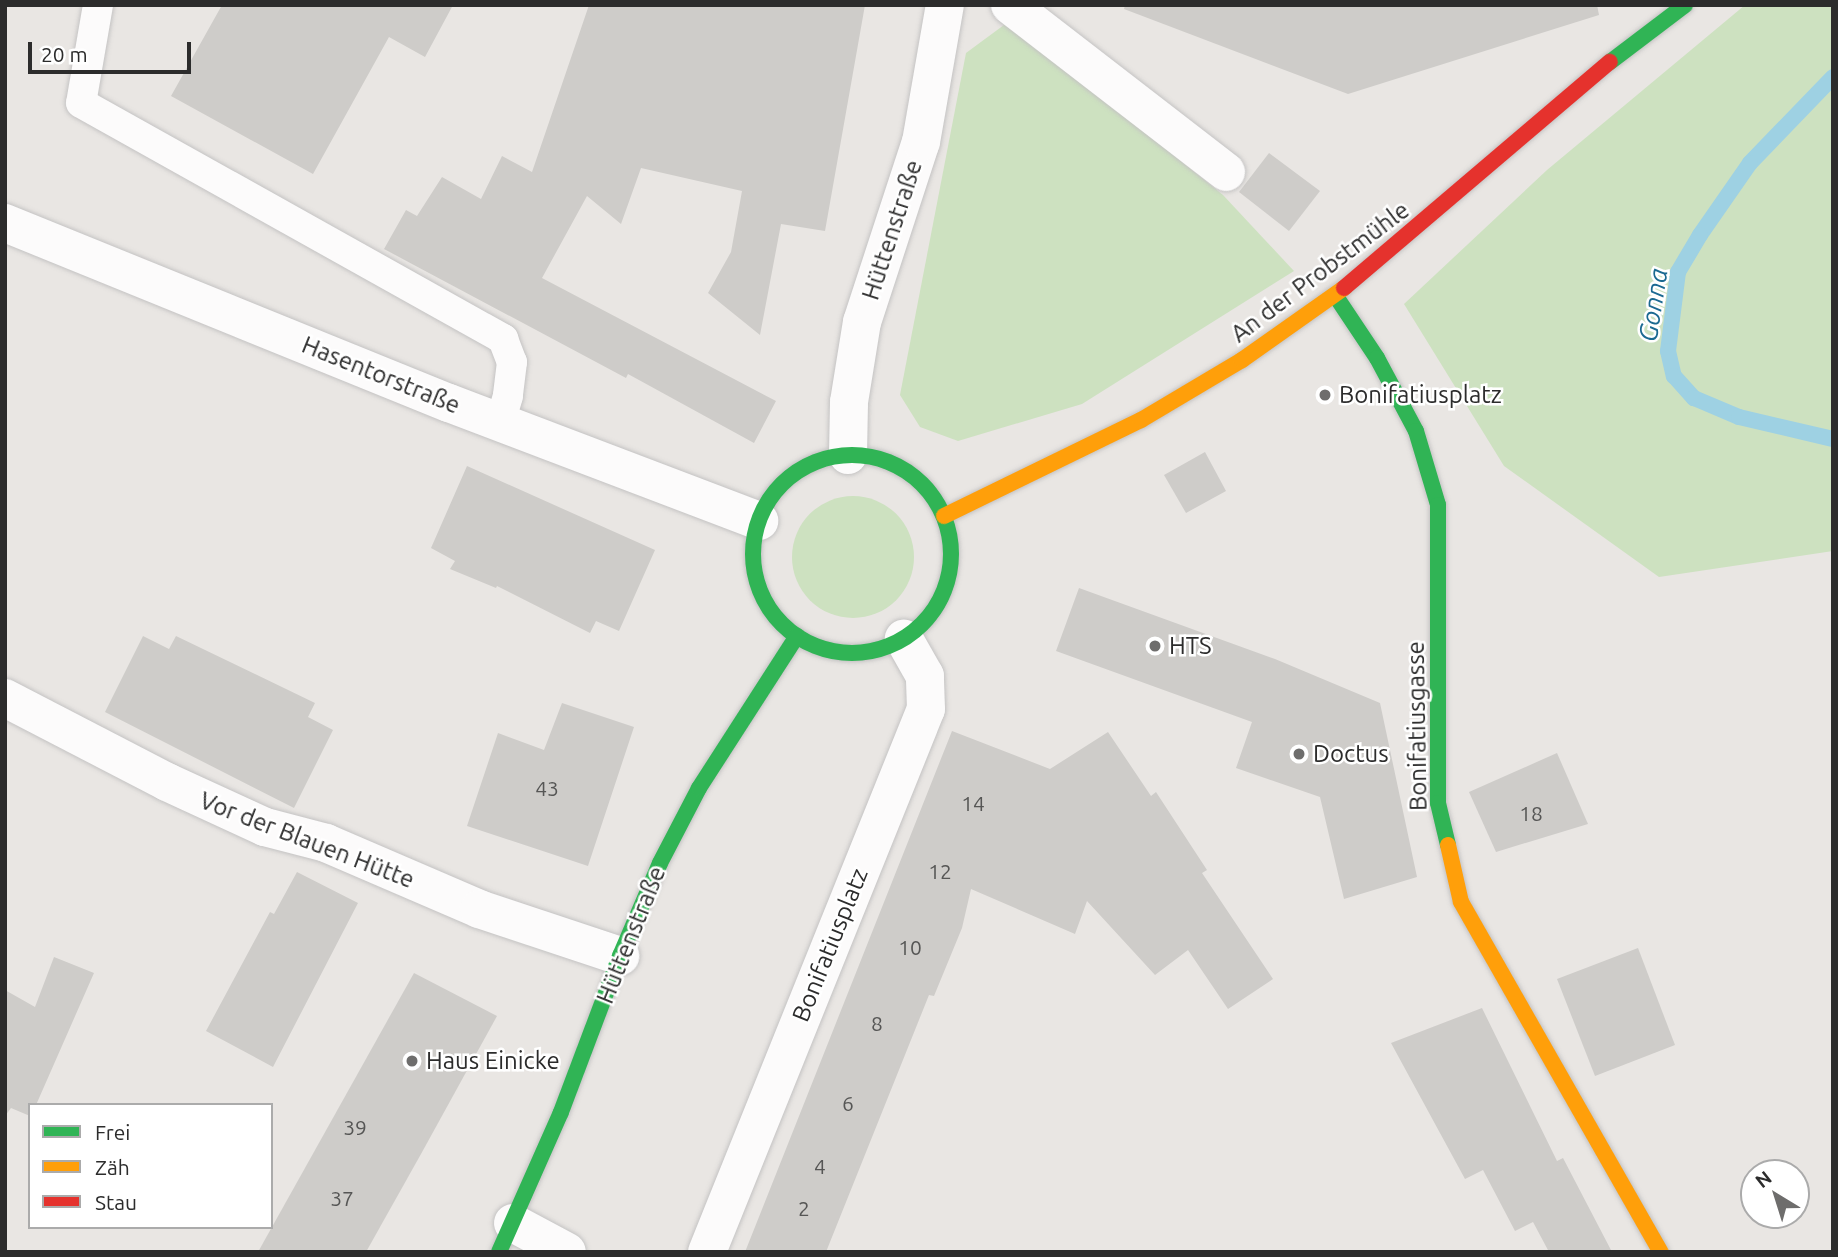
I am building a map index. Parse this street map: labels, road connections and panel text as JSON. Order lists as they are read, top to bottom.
{
  "streets": {
    "street": [
      "Hüttenstraße",
      "An der Probstmühle",
      "Hasentorstraße",
      "Bonifatiusgasse",
      "Vor der Blauen Hütte",
      "Bonifatiusplatz"
    ]
  },
  "crossings": [
    ["Hüttenstraße", "An der Probstmühle"],
    ["Hüttenstraße", "Hasentorstraße"],
    ["Hüttenstraße", "Vor der Blauen Hütte"],
    ["Hüttenstraße", "Bonifatiusplatz"],
    ["An der Probstmühle", "Hasentorstraße"],
    ["An der Probstmühle", "Bonifatiusgasse"],
    ["An der Probstmühle", "Bonifatiusplatz"],
    ["Hasentorstraße", "Bonifatiusplatz"]
  ],
  "water": ["Gonna"],
  "places": [
    "Bonifatiusplatz",
    "HTS",
    "Doctus",
    "Haus Einicke"
  ],
  "house_numbers": [
    "43",
    "14",
    "18",
    "12",
    "10",
    "8",
    "6",
    "39",
    "4",
    "37",
    "2"
  ],
  "legend": ["Frei", "Zäh", "Stau"],
  "scale_bar": "20 m",
  "north": "top left"
}
